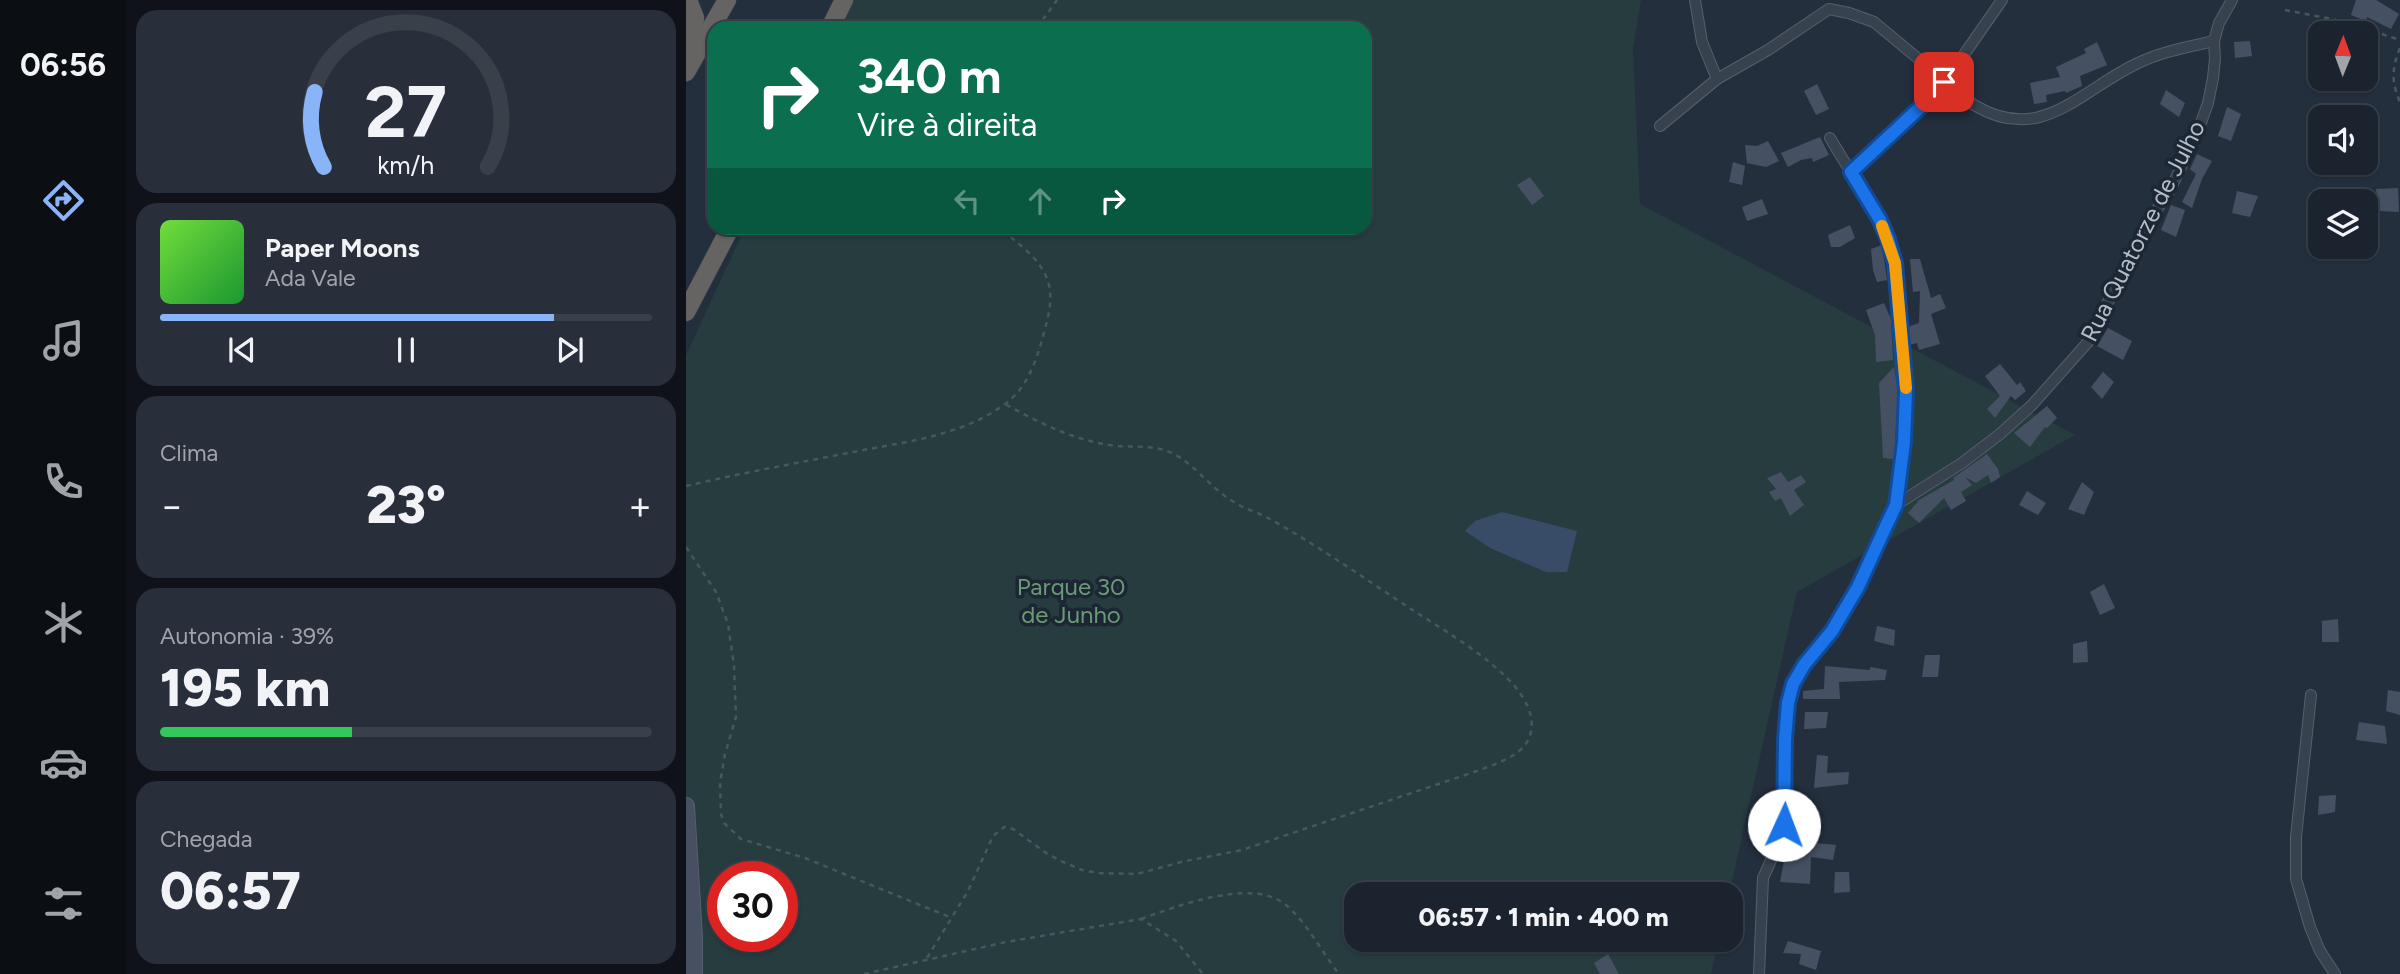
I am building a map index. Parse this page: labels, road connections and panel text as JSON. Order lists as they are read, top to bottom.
{
  "streets": {
    "street": ["Rua Quatorze de Julho"]
  },
  "parks": ["Parque 30 de Junho"],
  "north": "top",
  "page": {
    "tabs": "06:56",
    "turn": ["340 m", "Vire à direita"],
    "song": ["Paper Moons", "Ada Vale"],
    "tile": [
      "Clima",
      ["Autonomia · 39%", "195 km"],
      ["Chegada", "06:57"]
    ],
    "heat": ["−", "23°", "+"],
    "limit": "30",
    "trip": "06:57 · 1 min · 400 m",
    "gauge": ["27", "km/h"]
  }
}
